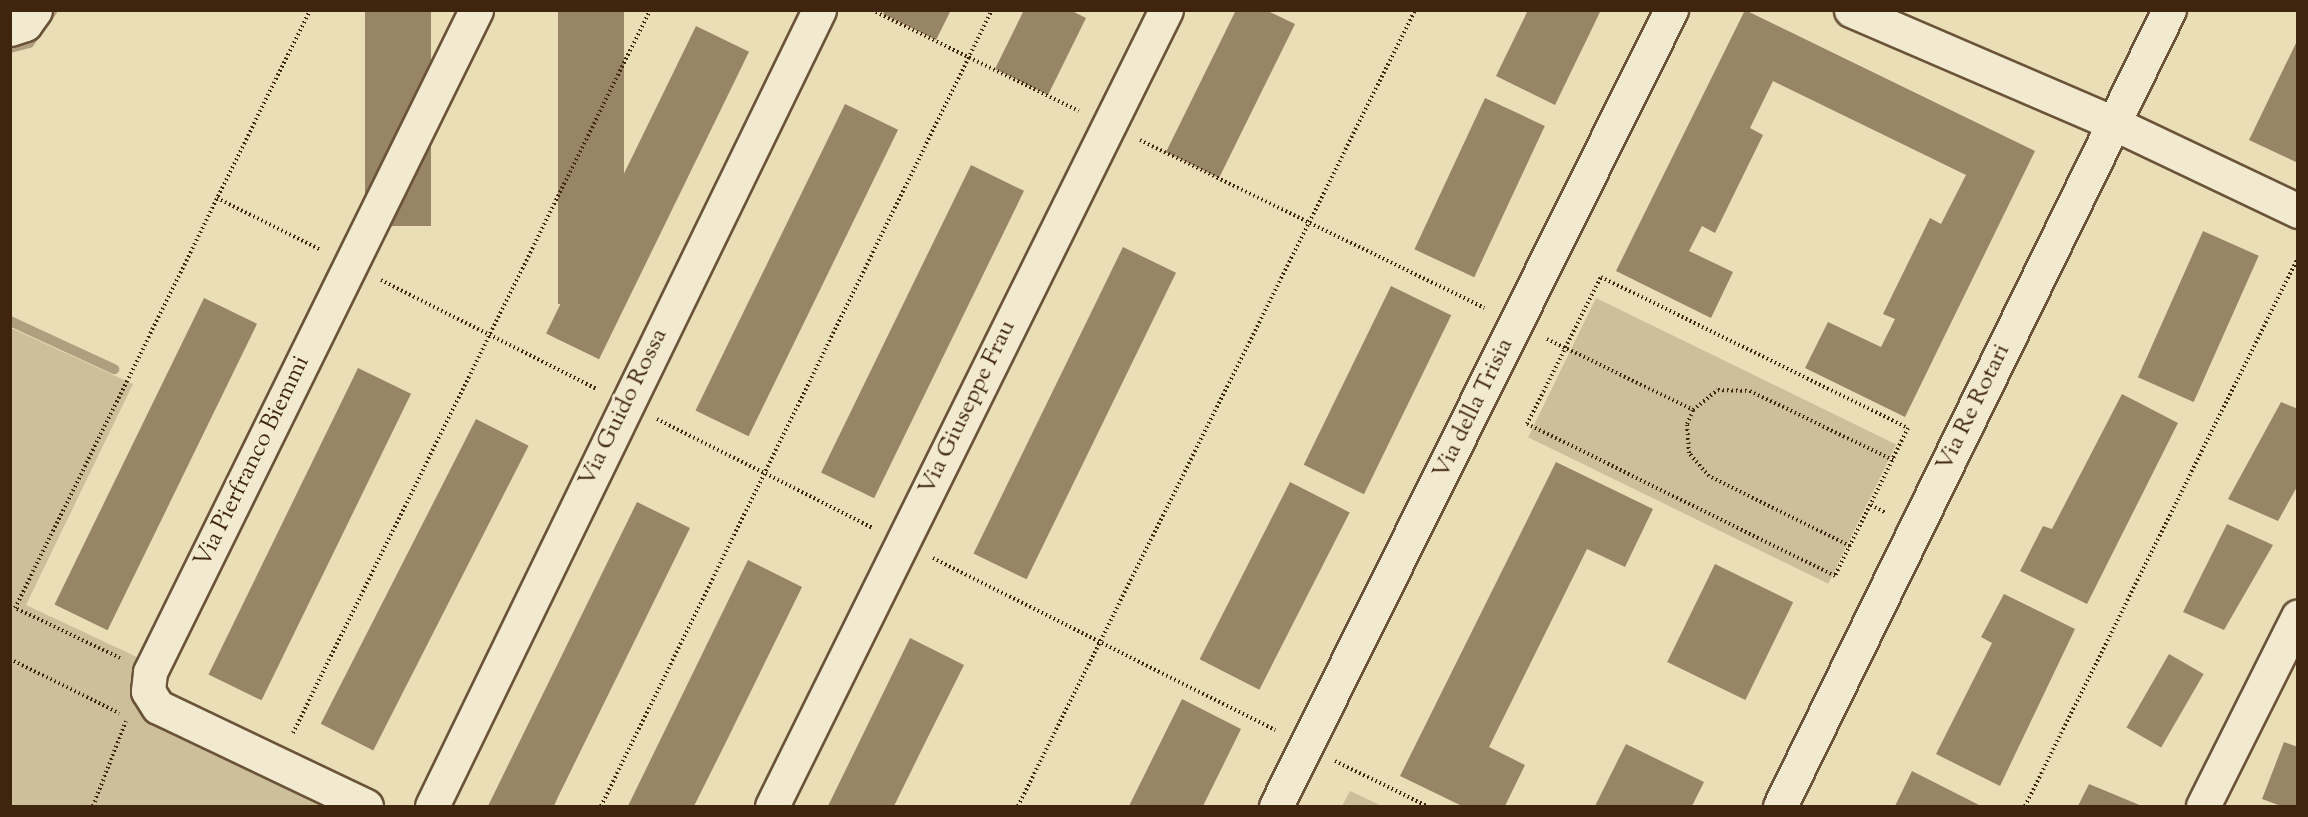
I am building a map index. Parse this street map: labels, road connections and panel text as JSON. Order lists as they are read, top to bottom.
{
  "streets": {
    "street": [
      "Via Guido Rossa",
      "Via Giuseppe Frau",
      "Via Re Rotari",
      "Via della Trisia",
      "Via Pierfranco Biemmi"
    ]
  }
}
